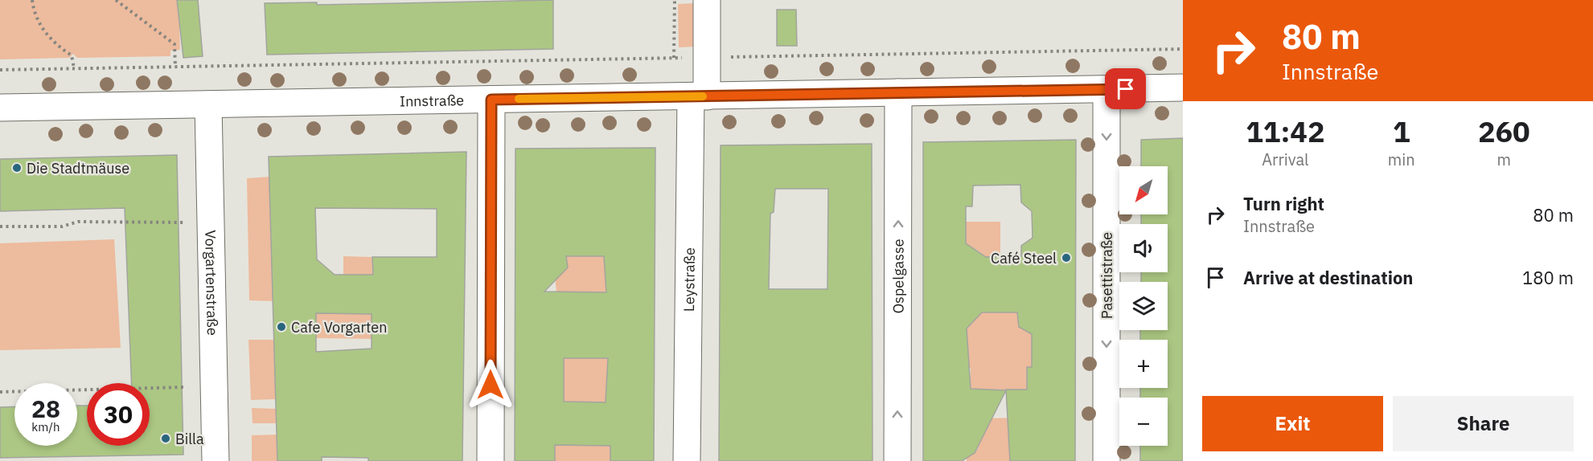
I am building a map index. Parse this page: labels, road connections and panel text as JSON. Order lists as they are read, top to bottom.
{
  "streets": {
    "street": [
      "Innstraße",
      "Pasettistraße",
      "Ospelgasse",
      "Leystraße",
      "Vorgartenstraße"
    ]
  },
  "crossings": [
    ["Innstraße", "Pasettistraße"],
    ["Innstraße", "Ospelgasse"],
    ["Innstraße", "Leystraße"],
    ["Innstraße", "Vorgartenstraße"]
  ],
  "one_way": ["Pasettistraße", "Ospelgasse"],
  "places": [
    "Die Stadtmäuse",
    "Café Steel",
    "Cafe Vorgarten",
    "Billa"
  ],
  "north": "bottom left",
  "page": {
    "turn": ["80 m", "Innstraße"],
    "eta": [
      "11:42",
      "Arrival",
      "1",
      "min",
      "260",
      "m"
    ],
    "map_buttons": ["+", "−"],
    "list": [
      {
        "name": "Turn right",
        "note": "Innstraße",
        "value": "80 m"
      },
      {
        "name": "Arrive at destination",
        "value": "180 m"
      }
    ],
    "speed": "28 km/h",
    "limit": "30",
    "buttons": ["Exit", "Share"]
  }
}
